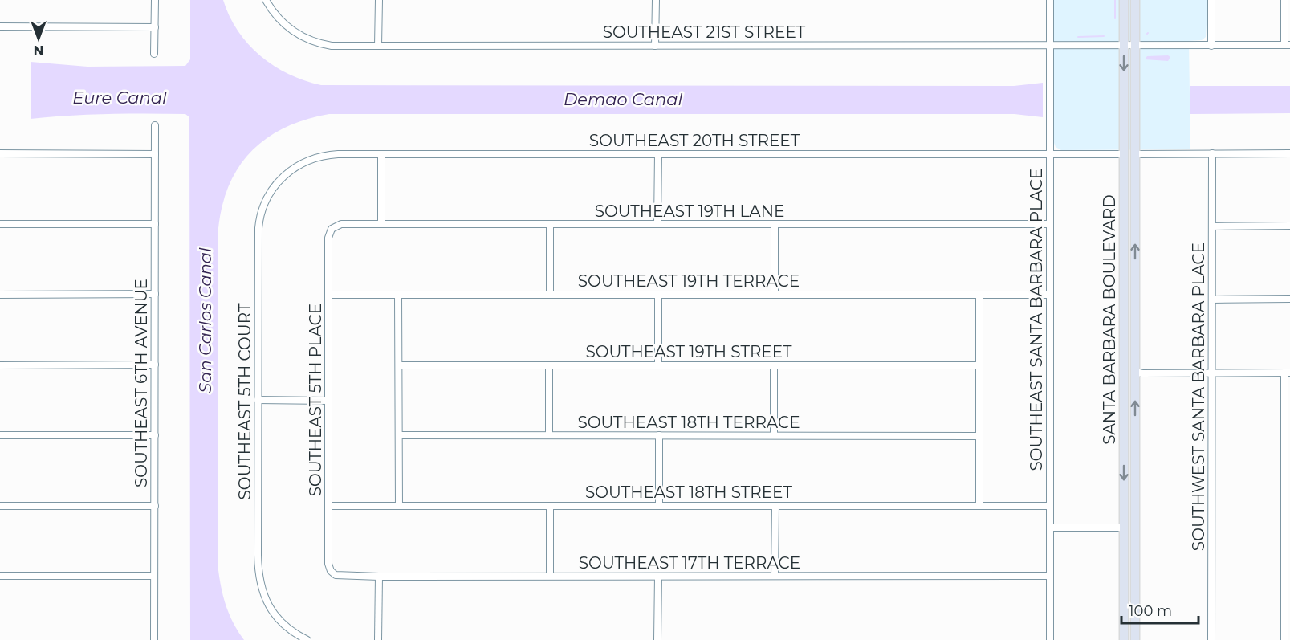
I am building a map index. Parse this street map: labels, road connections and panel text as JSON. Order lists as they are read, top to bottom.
{
  "streets": {
    "main road": ["SANTA BARBARA BOULEVARD"],
    "street": [
      "SOUTHEAST 21ST STREET",
      "SOUTHEAST 20TH STREET",
      "SOUTHEAST 19TH LANE",
      "SOUTHEAST 19TH TERRACE",
      "SOUTHEAST SANTA BARBARA PLACE",
      "SOUTHEAST 19TH STREET",
      "SOUTHEAST 6TH AVENUE",
      "SOUTHWEST SANTA BARBARA PLACE",
      "SOUTHEAST 5TH PLACE",
      "SOUTHEAST 5TH COURT",
      "SOUTHEAST 18TH TERRACE",
      "SOUTHEAST 18TH STREET",
      "SOUTHEAST 17TH TERRACE"
    ]
  },
  "crossings": [
    ["SOUTHEAST 21ST STREET", "SOUTHEAST SANTA BARBARA PLACE"],
    ["SOUTHEAST 21ST STREET", "SANTA BARBARA BOULEVARD"],
    ["SOUTHEAST 20TH STREET", "SOUTHEAST SANTA BARBARA PLACE"],
    ["SOUTHEAST 20TH STREET", "SANTA BARBARA BOULEVARD"],
    ["SOUTHEAST 20TH STREET", "SOUTHEAST 5TH COURT"],
    ["SOUTHEAST 19TH LANE", "SOUTHEAST SANTA BARBARA PLACE"],
    ["SOUTHEAST 19TH LANE", "SOUTHEAST 5TH PLACE"],
    ["SOUTHEAST 19TH TERRACE", "SOUTHEAST SANTA BARBARA PLACE"],
    ["SOUTHEAST 19TH TERRACE", "SOUTHEAST 5TH PLACE"],
    ["SOUTHEAST SANTA BARBARA PLACE", "SOUTHEAST 18TH STREET"],
    ["SOUTHEAST SANTA BARBARA PLACE", "SOUTHEAST 17TH TERRACE"],
    ["SOUTHEAST 5TH PLACE", "SOUTHEAST 18TH STREET"],
    ["SOUTHEAST 5TH PLACE", "SOUTHEAST 17TH TERRACE"]
  ],
  "water": ["Eure Canal", "Demao Canal", "San Carlos Canal"],
  "scale_bar": "100 m",
  "north": "bottom"
}
